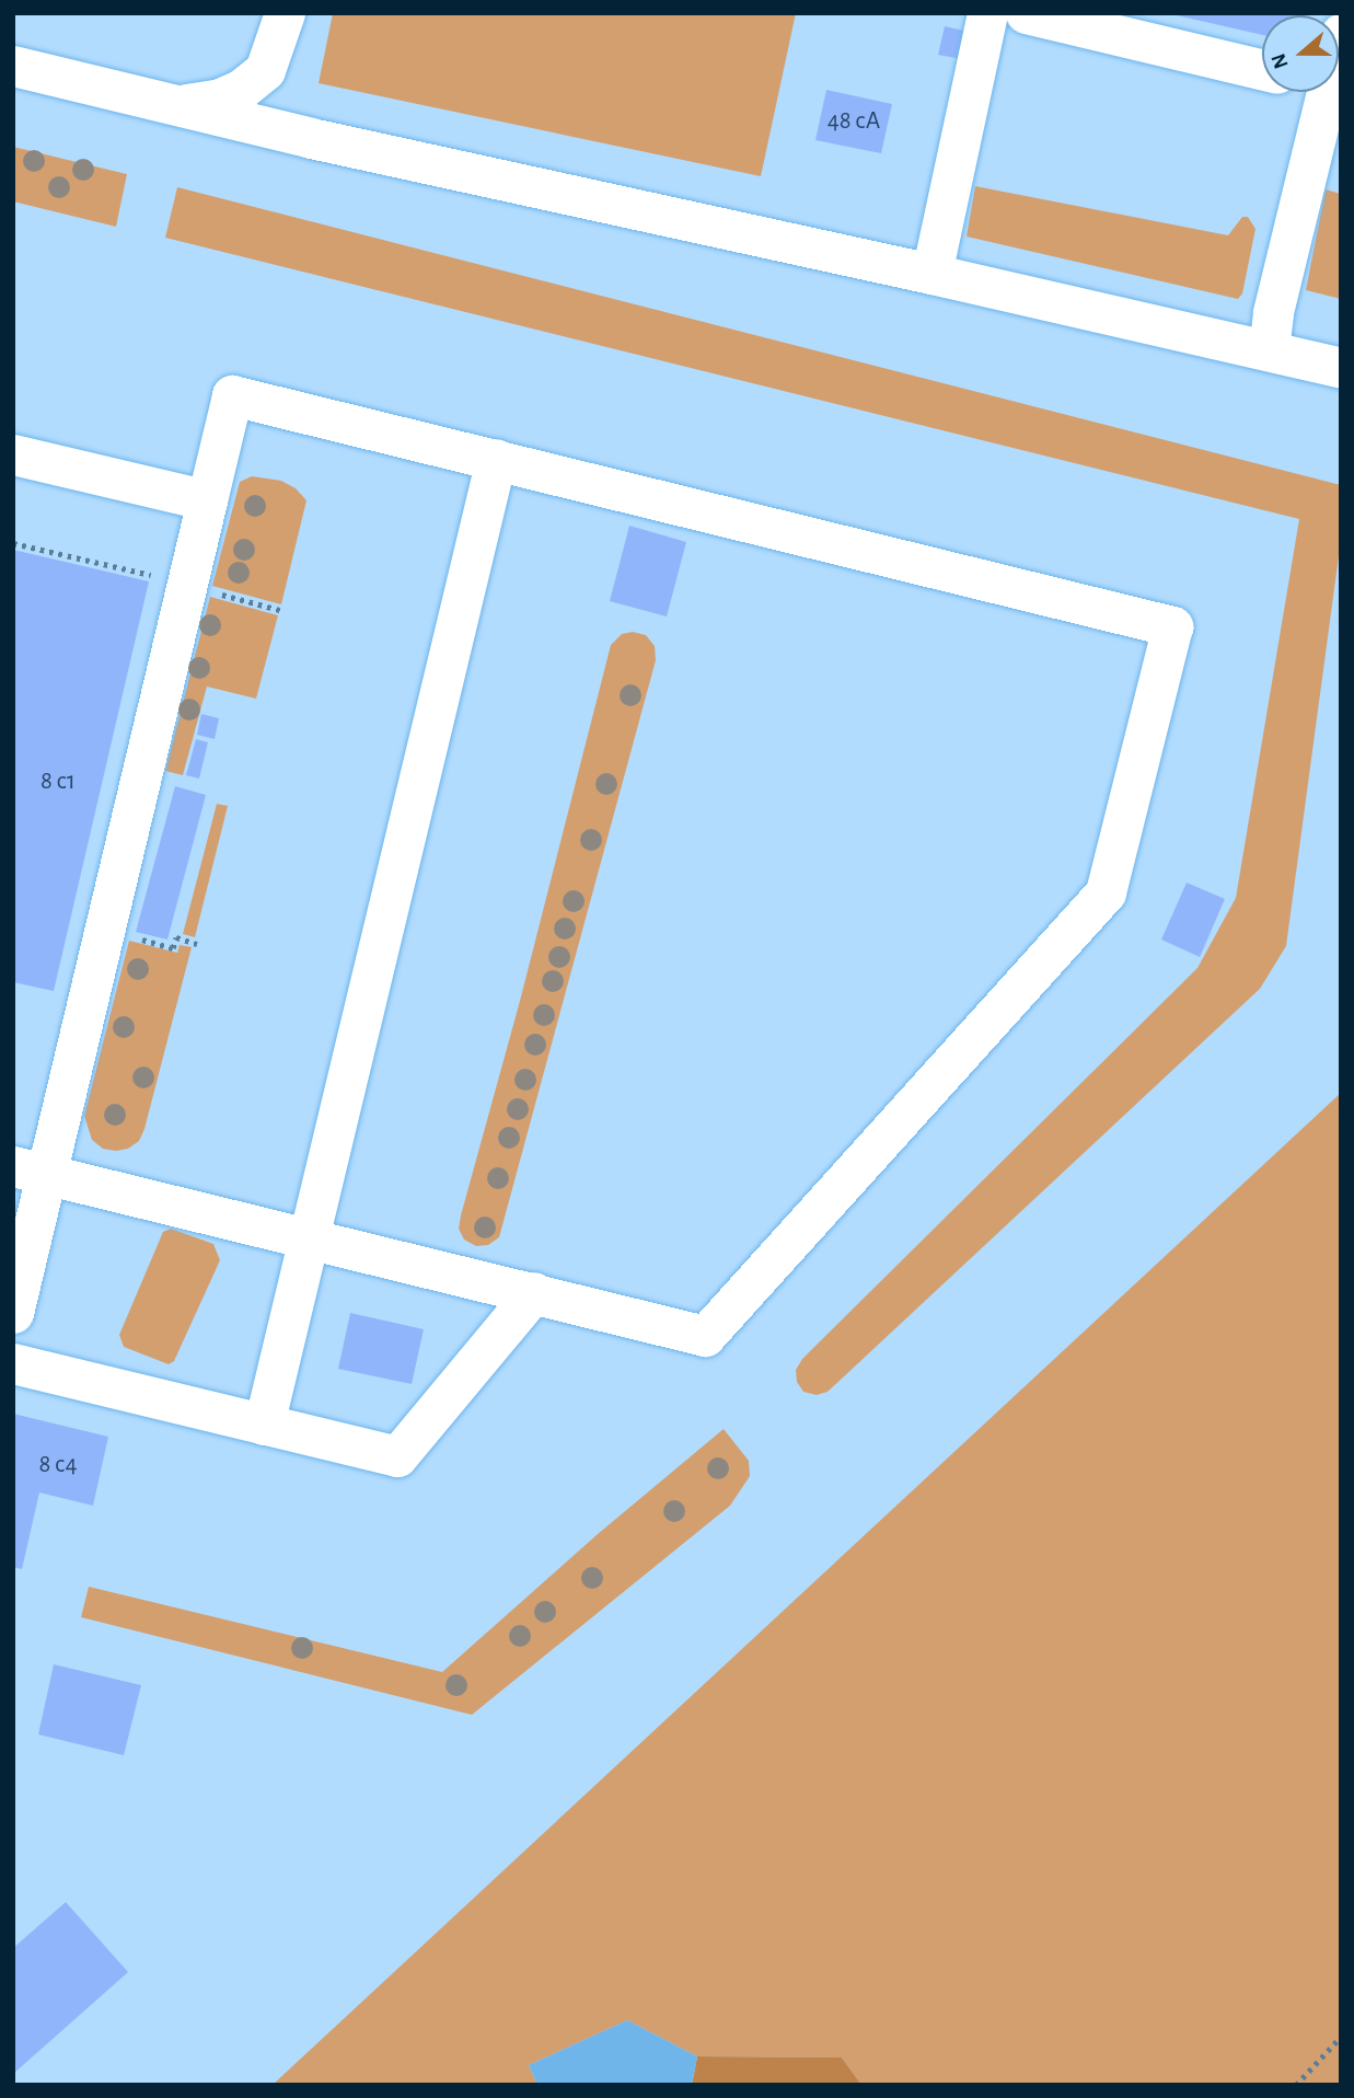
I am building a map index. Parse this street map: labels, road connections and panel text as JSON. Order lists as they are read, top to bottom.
{
  "house_numbers": ["48 сА", "8 с1", "8 с4"],
  "north": "left"
}
